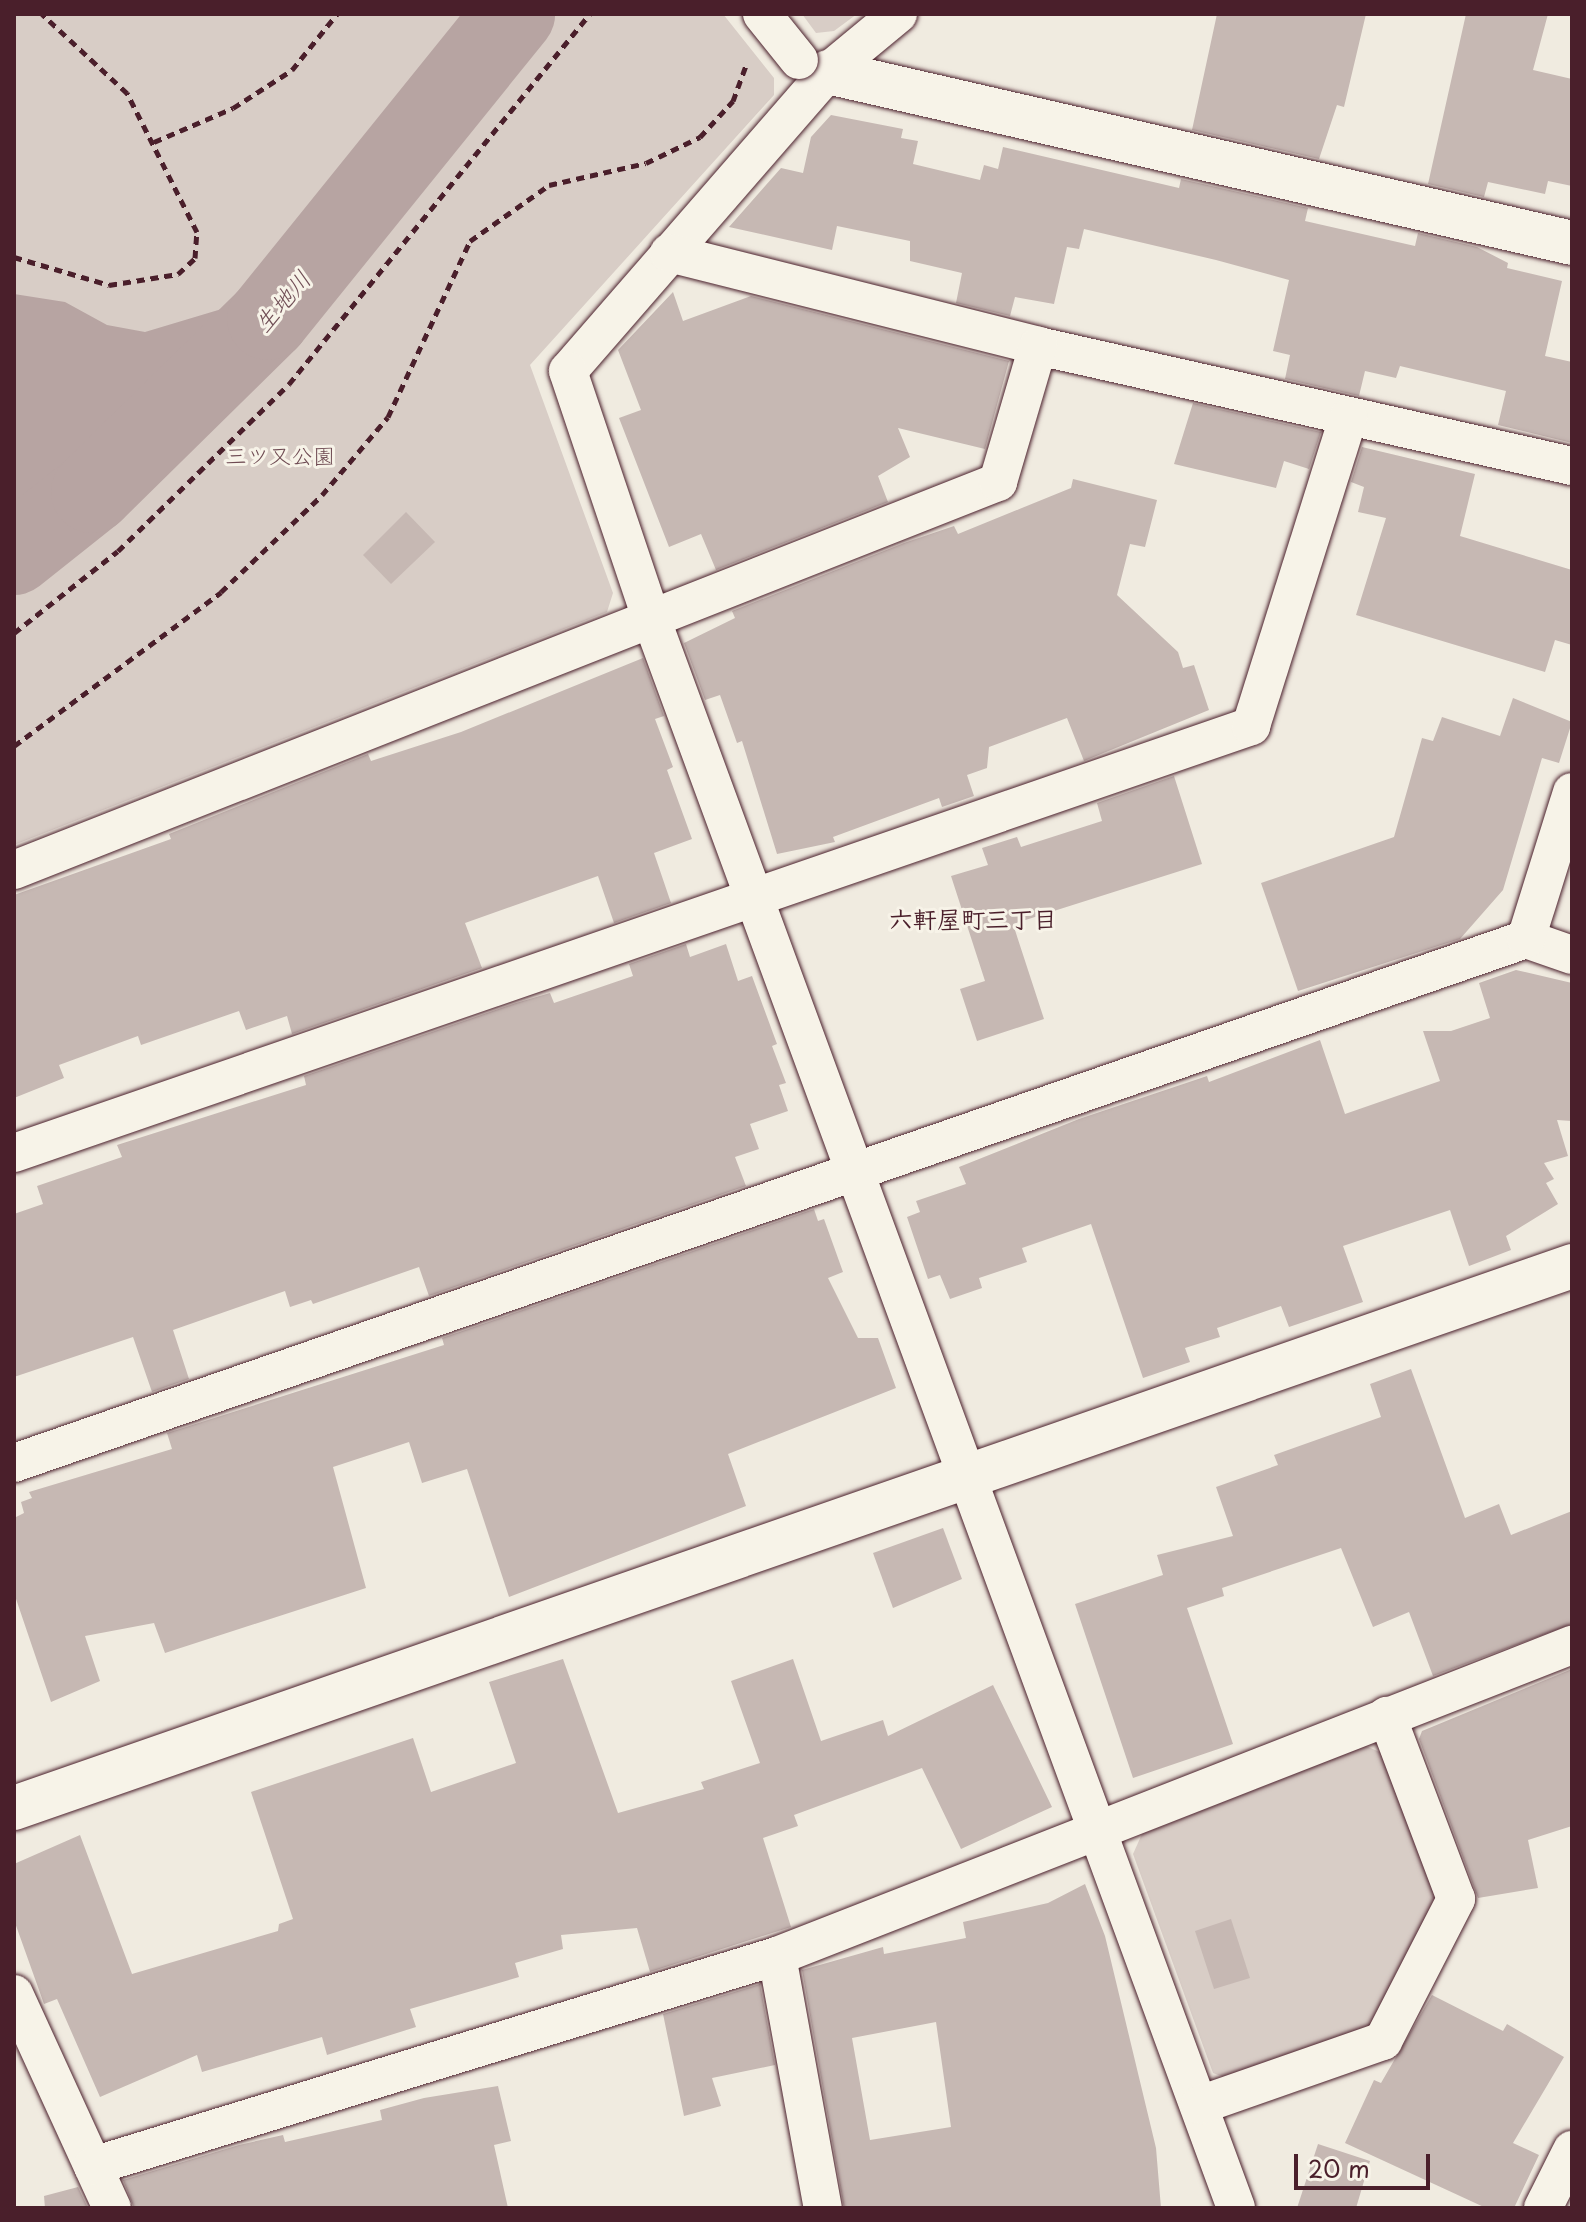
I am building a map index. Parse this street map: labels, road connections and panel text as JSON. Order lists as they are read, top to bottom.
{
  "districts": ["六軒屋町三丁目"],
  "water": ["生地川"],
  "parks": ["三ツ又公園"],
  "scale_bar": "20 m"
}
